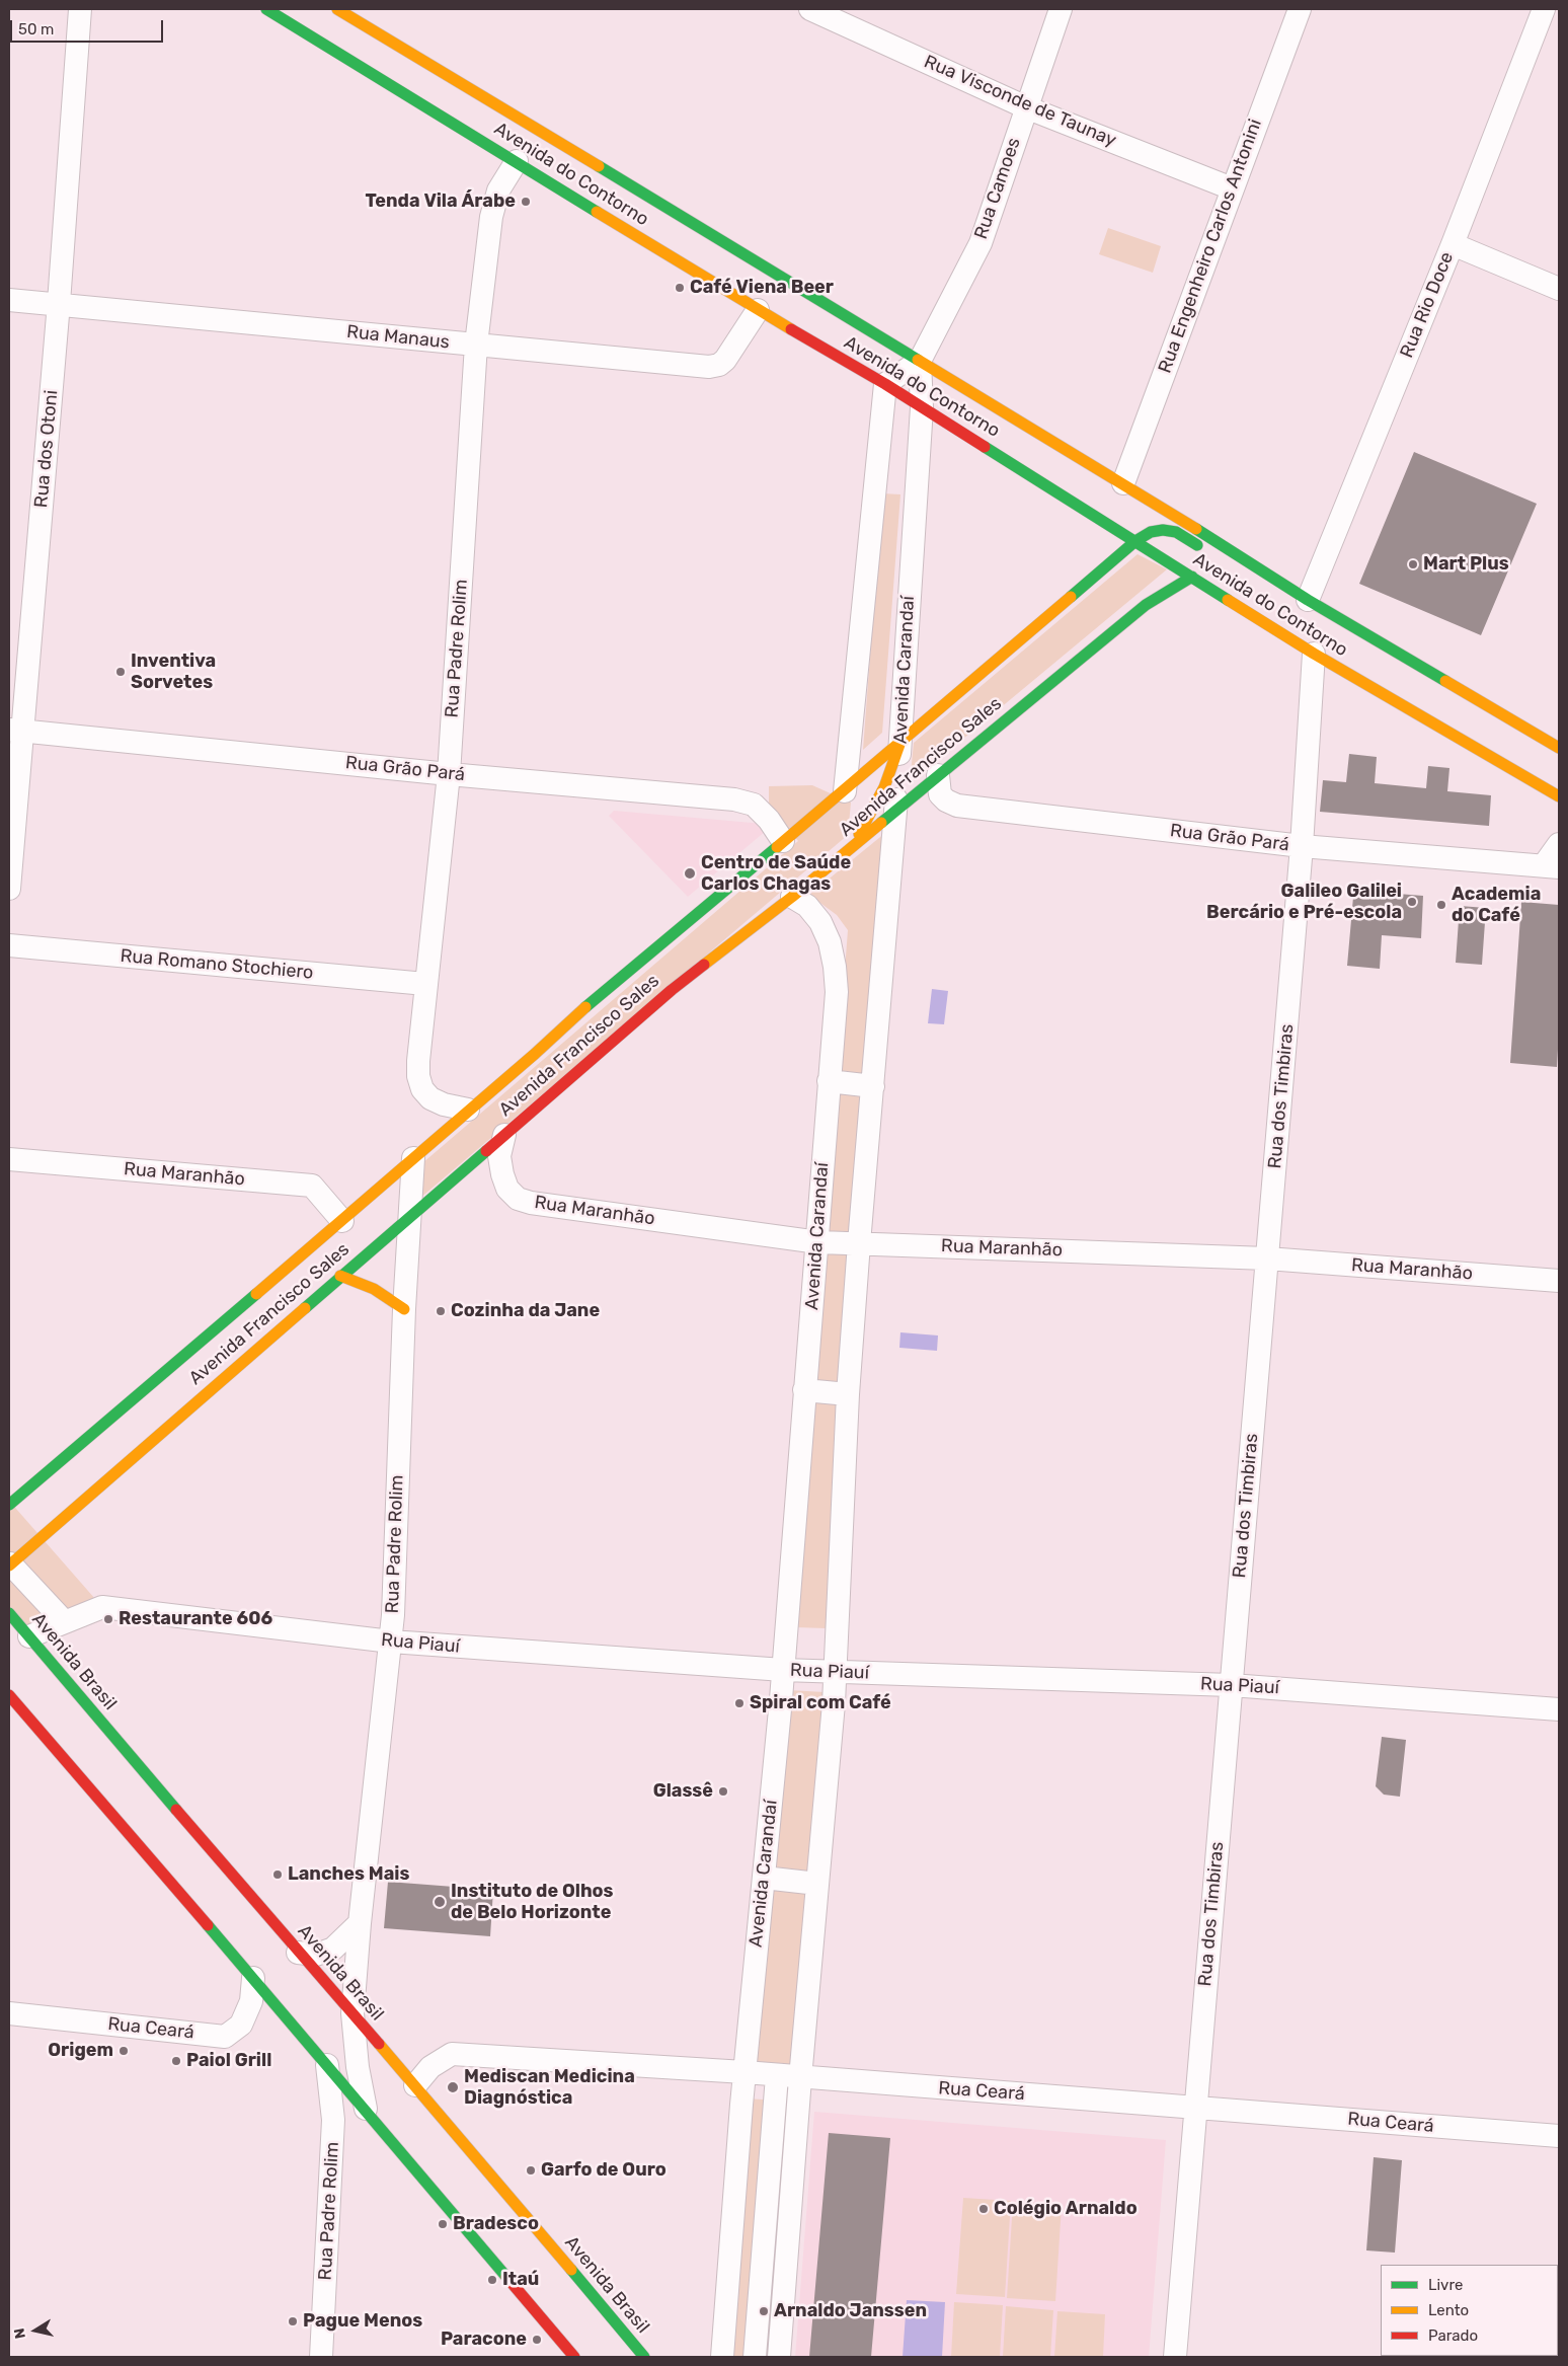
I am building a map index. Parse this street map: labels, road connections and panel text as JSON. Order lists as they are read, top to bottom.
{
  "streets": {
    "main road": ["Avenida do Contorno", "Avenida Francisco Sales", "Avenida Brasil"],
    "street": [
      "Rua Visconde de Taunay",
      "Rua Camoes",
      "Rua Engenheiro Carlos Antonini",
      "Rua Rio Doce",
      "Rua Manaus",
      "Rua dos Otoni",
      "Rua Padre Rolim",
      "Avenida Carandaí",
      "Rua Grão Pará",
      "Rua Romano Stochiero",
      "Rua dos Timbiras",
      "Rua Maranhão",
      "Rua Piauí",
      "Rua Ceará"
    ]
  },
  "crossings": [
    ["Rua Visconde de Taunay", "Rua Camoes"],
    ["Rua Visconde de Taunay", "Rua Engenheiro Carlos Antonini"],
    ["Avenida do Contorno", "Rua Camoes"],
    ["Avenida do Contorno", "Rua Engenheiro Carlos Antonini"],
    ["Avenida do Contorno", "Rua Rio Doce"],
    ["Avenida do Contorno", "Rua Manaus"],
    ["Avenida do Contorno", "Rua Padre Rolim"],
    ["Avenida do Contorno", "Avenida Carandaí"],
    ["Avenida do Contorno", "Avenida Francisco Sales"],
    ["Avenida do Contorno", "Rua dos Timbiras"],
    ["Rua Camoes", "Avenida Carandaí"],
    ["Rua Manaus", "Rua dos Otoni"],
    ["Rua Manaus", "Rua Padre Rolim"],
    ["Rua dos Otoni", "Rua Grão Pará"],
    ["Rua Padre Rolim", "Avenida Francisco Sales"],
    ["Rua Padre Rolim", "Rua Grão Pará"],
    ["Rua Padre Rolim", "Rua Romano Stochiero"],
    ["Rua Padre Rolim", "Rua Piauí"],
    ["Rua Padre Rolim", "Avenida Brasil"],
    ["Avenida Carandaí", "Avenida Francisco Sales"],
    ["Avenida Carandaí", "Rua Maranhão"],
    ["Avenida Carandaí", "Rua Piauí"],
    ["Avenida Carandaí", "Rua Ceará"],
    ["Avenida Francisco Sales", "Rua Grão Pará"],
    ["Avenida Francisco Sales", "Rua Maranhão"],
    ["Rua Grão Pará", "Rua dos Timbiras"],
    ["Rua dos Timbiras", "Rua Maranhão"],
    ["Rua dos Timbiras", "Rua Piauí"],
    ["Rua dos Timbiras", "Rua Ceará"],
    ["Avenida Brasil", "Rua Ceará"]
  ],
  "places": [
    "Tenda Vila Árabe",
    "Café Viena Beer",
    "Mart Plus",
    "Inventiva Sorvetes",
    "Centro de Saúde Carlos Chagas",
    "Galileo Galilei Bercário e Pré-escola",
    "Academia do Café",
    "Cozinha da Jane",
    "Restaurante 606",
    "Spiral com Café",
    "Glassê",
    "Lanches Mais",
    "Instituto de Olhos de Belo Horizonte",
    "Origem",
    "Paiol Grill",
    "Mediscan Medicina Diagnóstica",
    "Garfo de Ouro",
    "Colégio Arnaldo",
    "Bradesco",
    "Itaú",
    "Arnaldo Janssen",
    "Pague Menos",
    "Paracone"
  ],
  "legend": ["Livre", "Lento", "Parado"],
  "scale_bar": "50 m",
  "north": "left"
}
